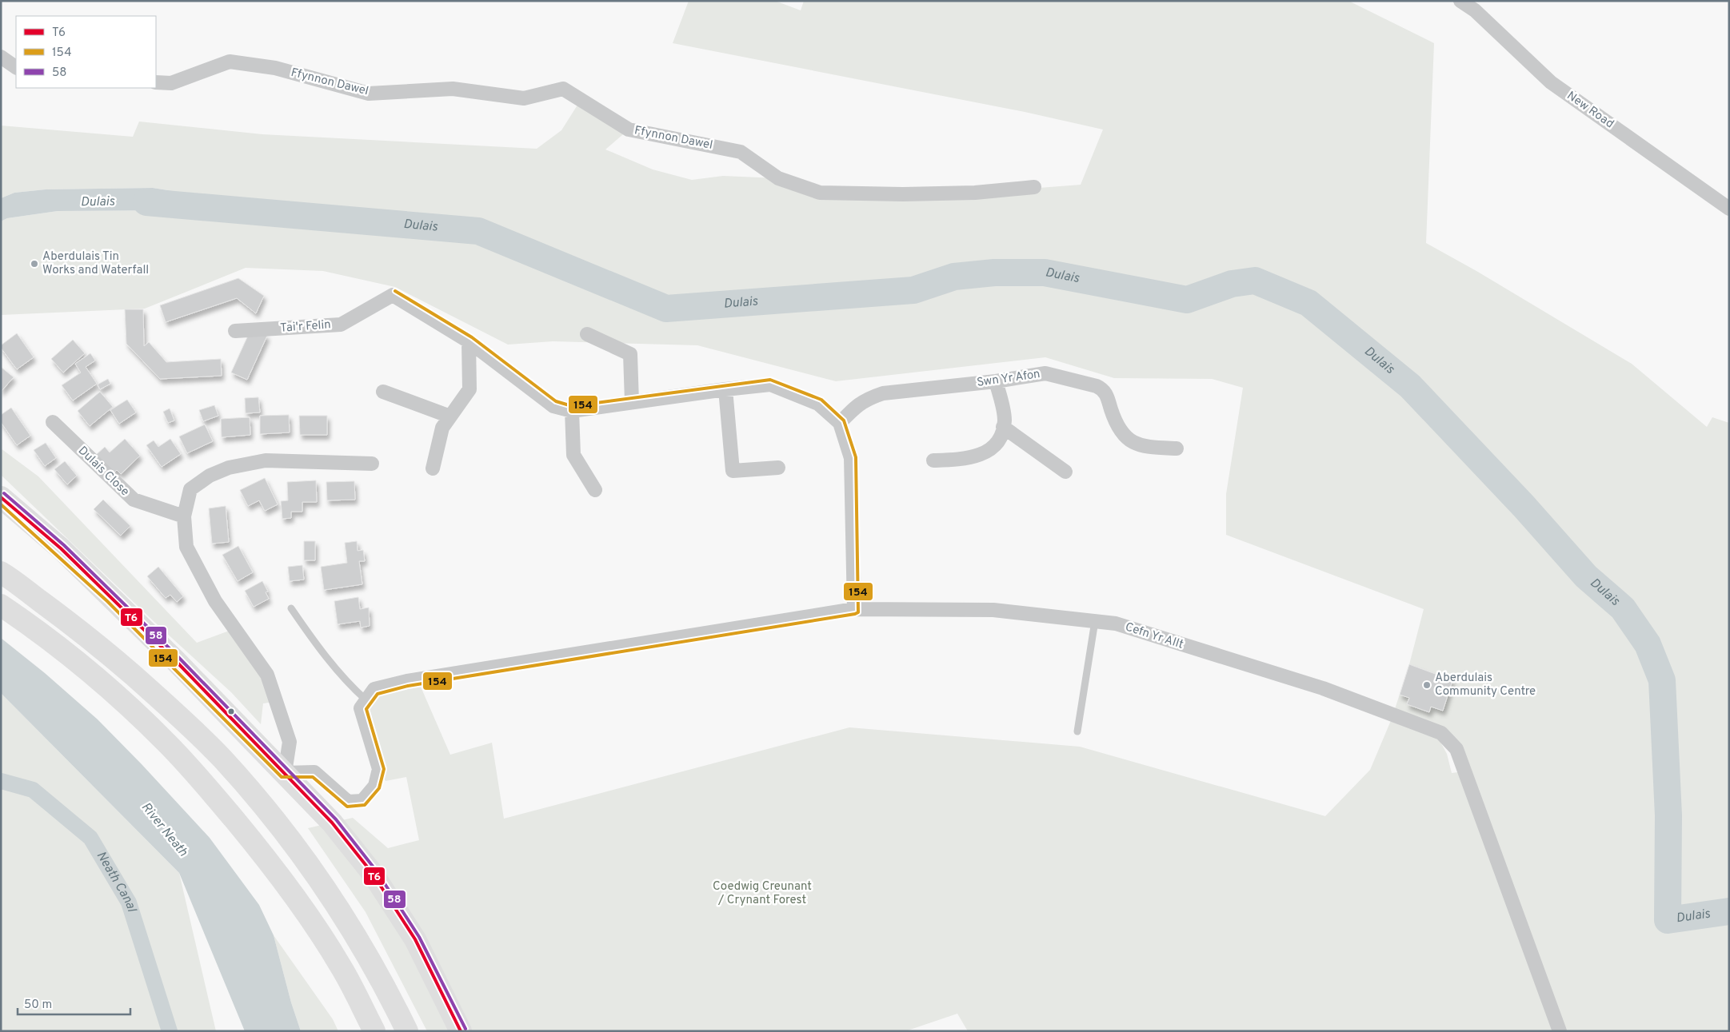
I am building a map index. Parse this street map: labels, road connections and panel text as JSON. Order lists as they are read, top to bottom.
{
  "streets": {
    "street": [
      "Ffynnon Dawel",
      "New Road",
      "Tai'r Felin",
      "Swn Yr Afon",
      "Dulais Close",
      "Cefn Yr Allt"
    ]
  },
  "water": ["Dulais", "River Neath", "Neath Canal"],
  "parks": ["Coedwig Creunant / Crynant Forest"],
  "places": ["Aberdulais Tin Works and Waterfall", "Aberdulais Community Centre"],
  "lines": ["transit line 154", "transit line 58", "transit line T6"],
  "legend": ["T6", "154", "58"],
  "scale_bar": "50 m"
}
